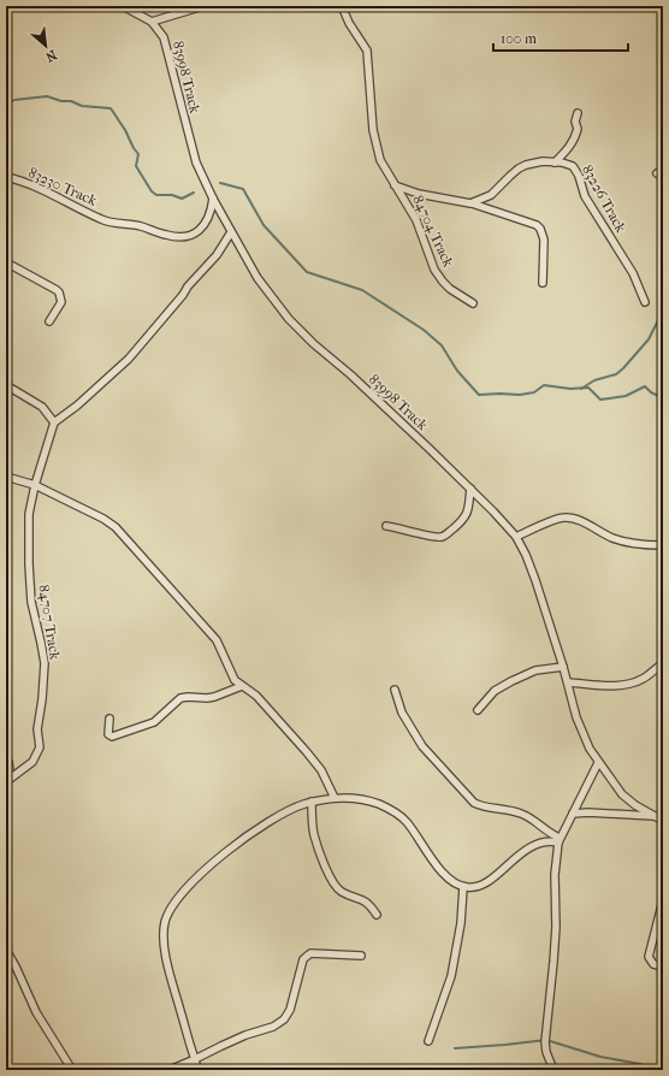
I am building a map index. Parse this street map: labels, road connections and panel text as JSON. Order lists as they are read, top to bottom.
{
  "streets": {
    "street": [
      "83998 Track",
      "83230 Track",
      "83226 Track",
      "84704 Track",
      "84707 Track"
    ]
  },
  "crossings": [
    ["83998 Track", "83230 Track"]
  ],
  "scale_bar": "100 m",
  "north": "bottom right"
}
